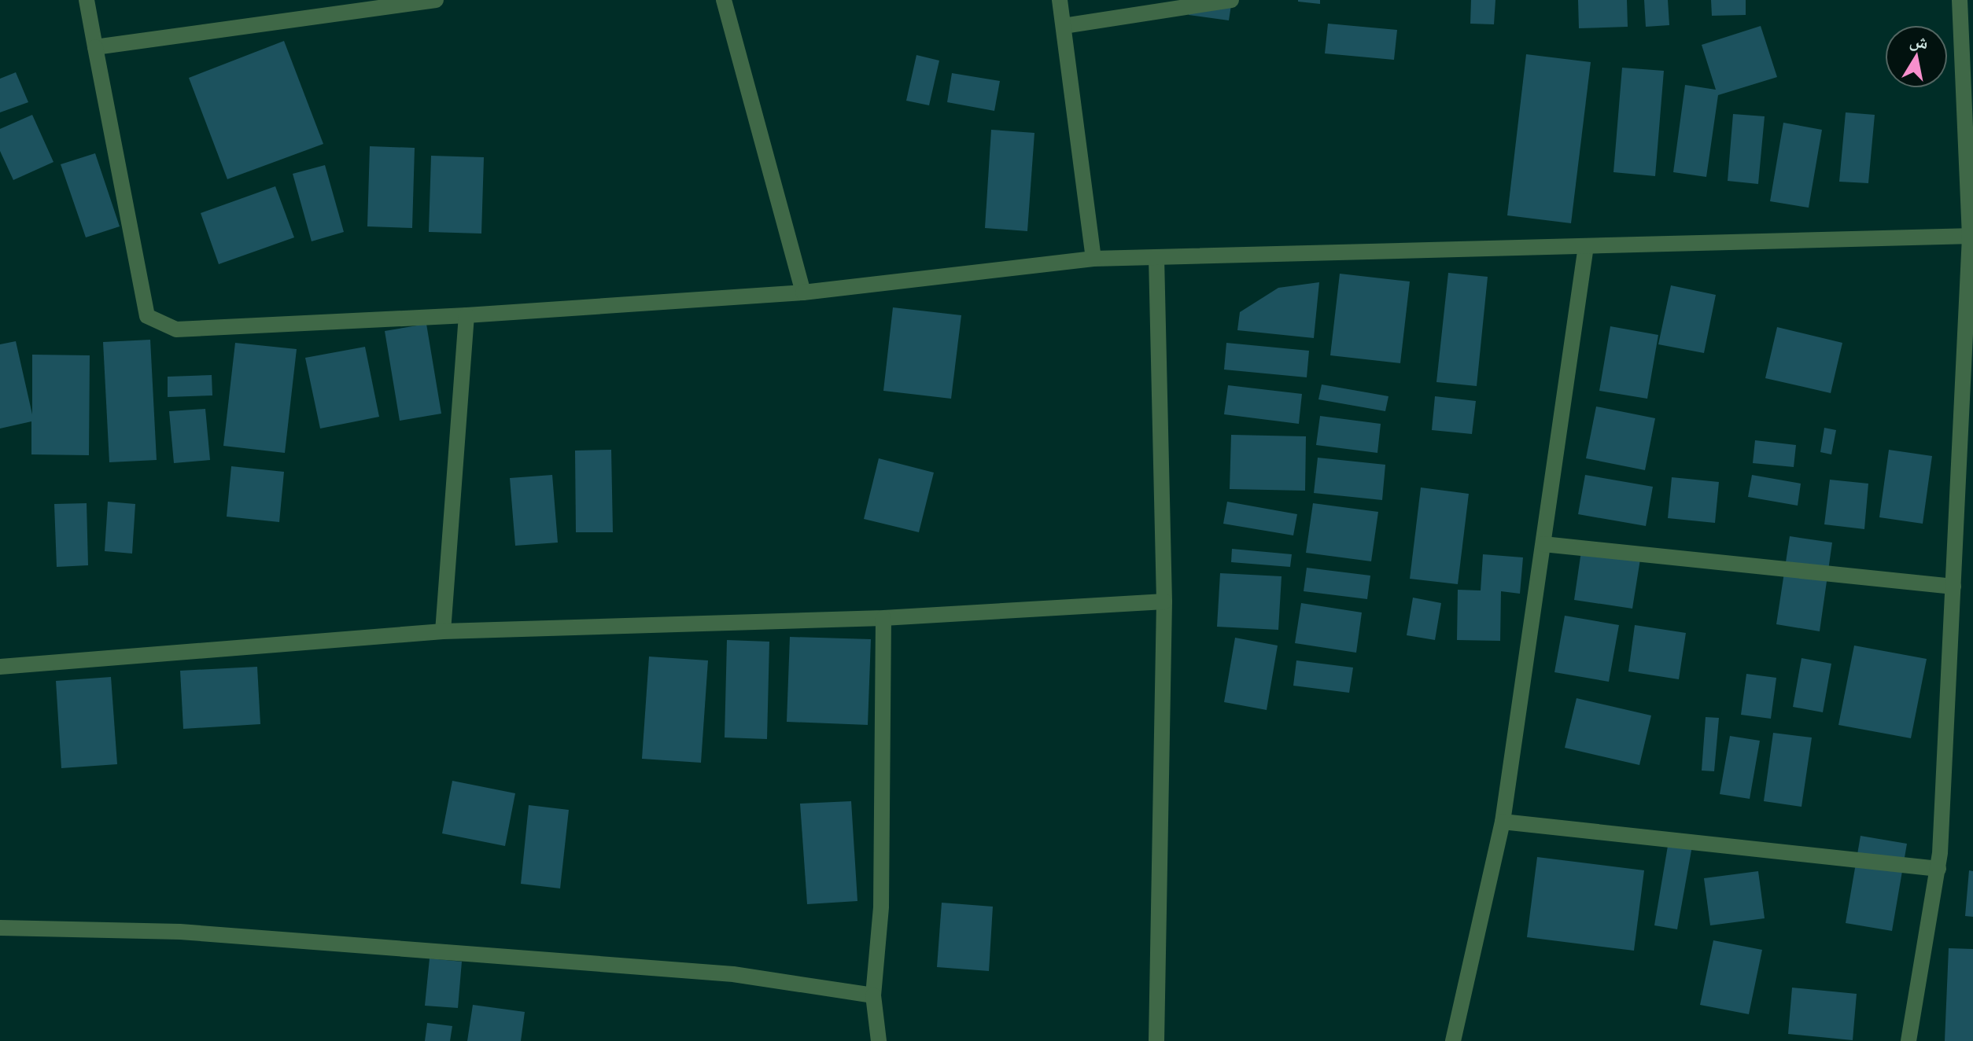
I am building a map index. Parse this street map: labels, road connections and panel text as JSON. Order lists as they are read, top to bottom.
{
  "north": "top"
}
